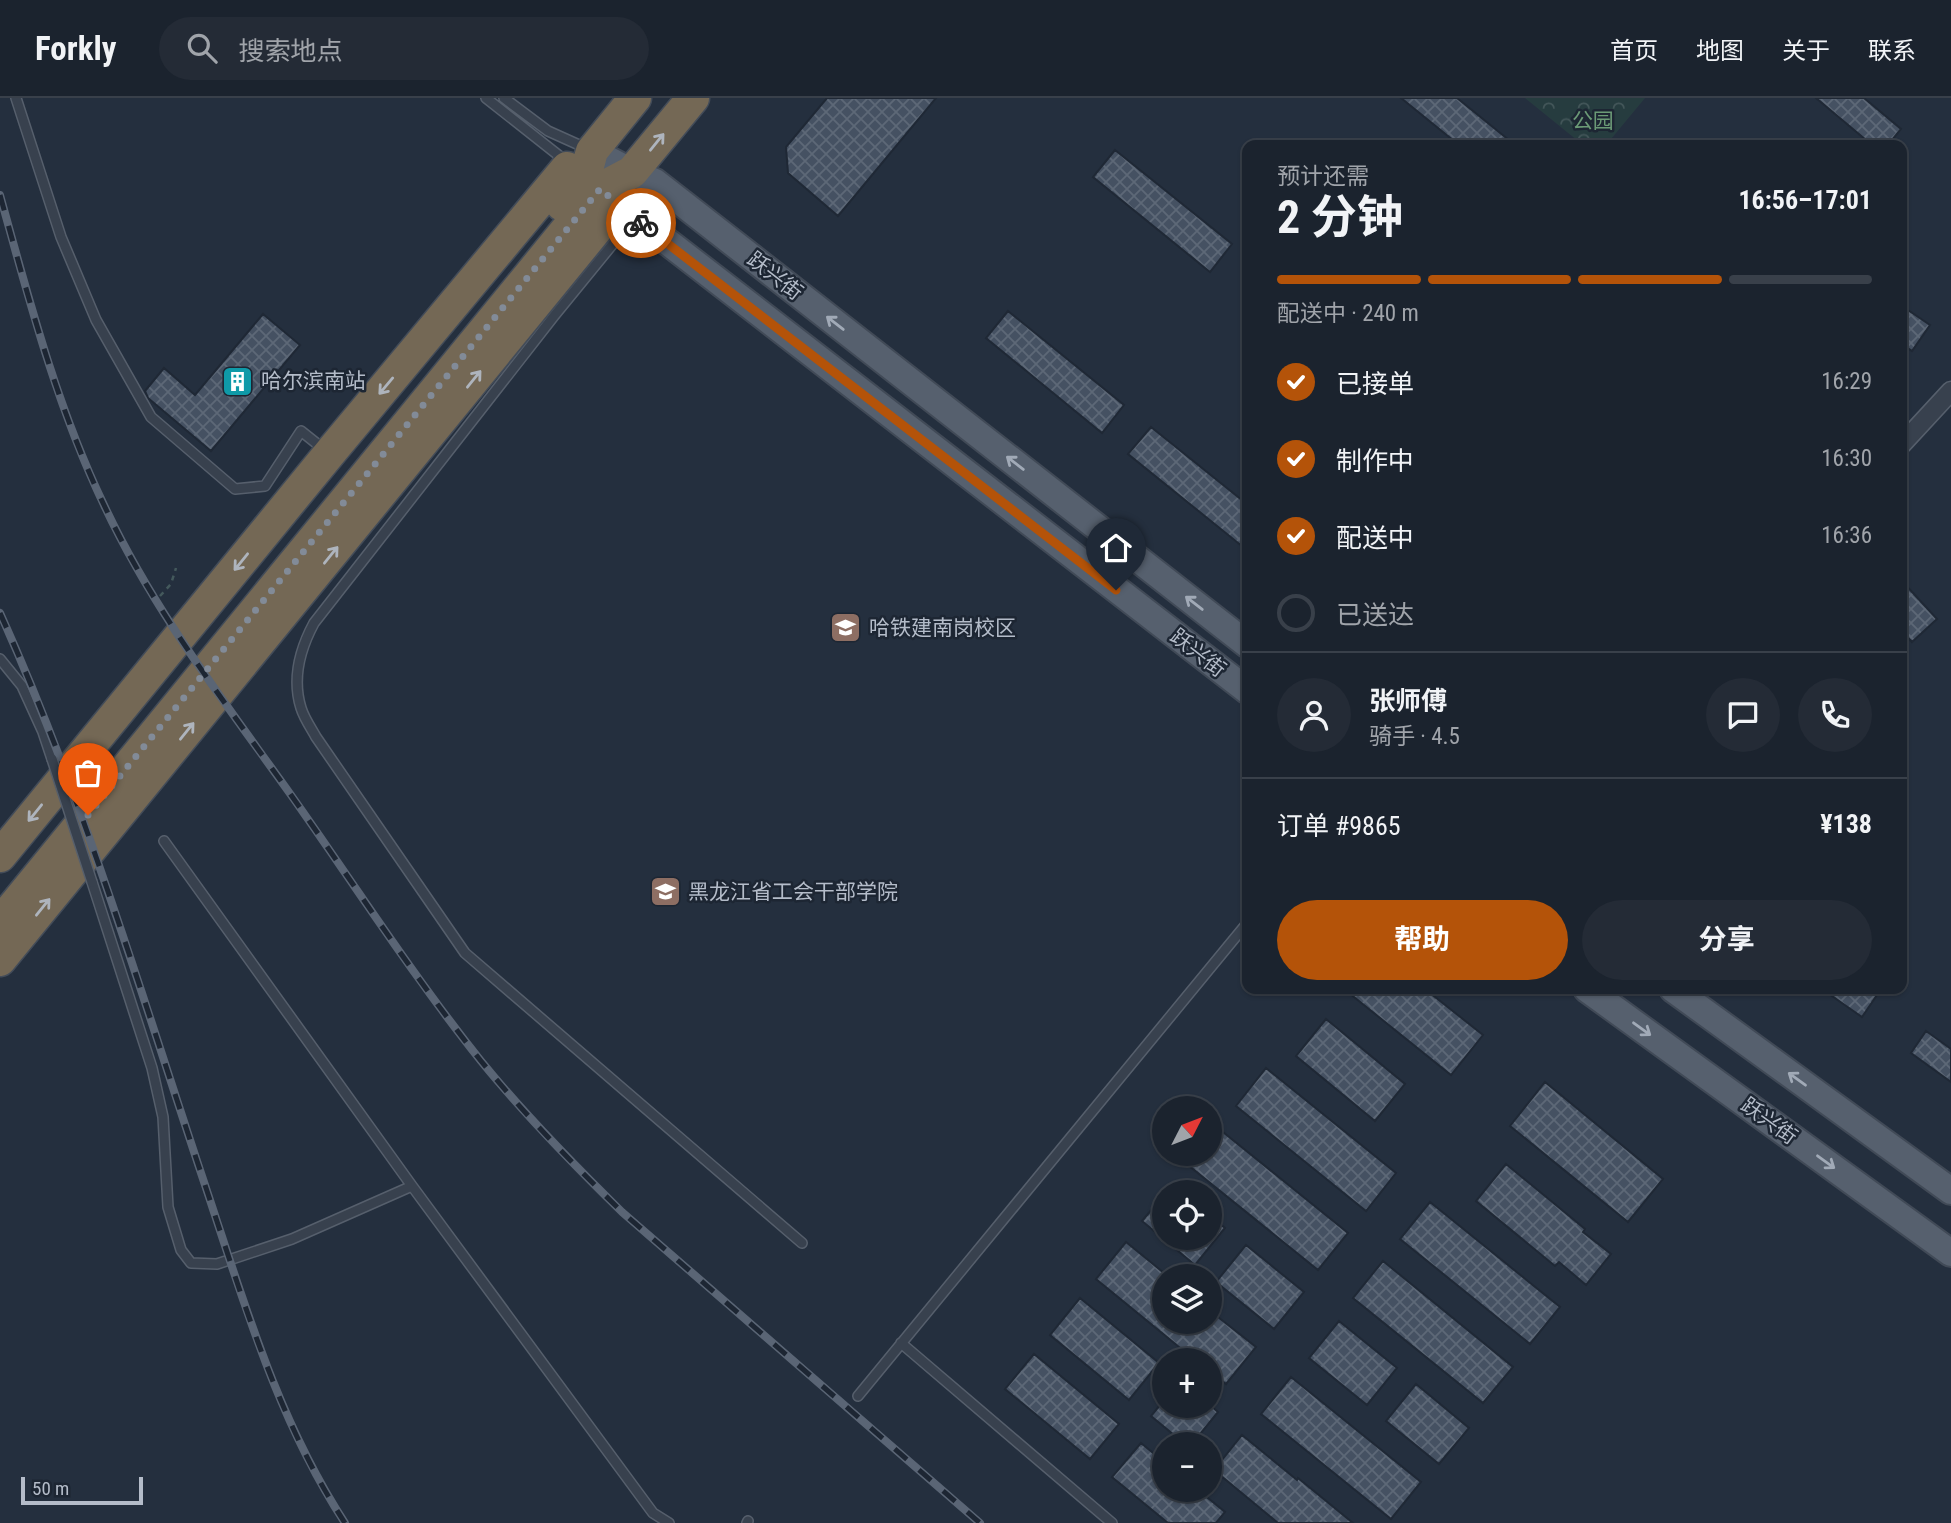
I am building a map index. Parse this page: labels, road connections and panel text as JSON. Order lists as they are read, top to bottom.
{
  "streets": {
    "main road": ["跃兴街"]
  },
  "parks": ["公园"],
  "places": {
    "building": ["哈尔滨南站"],
    "school or university": ["哈铁建南岗校区", "黑龙江省工会干部学院"]
  },
  "scale_bar": "50 m",
  "north": "top right",
  "page": {
    "header": "Forkly",
    "search": "搜索地点",
    "nav": [
      "首页",
      "地图",
      "关于",
      "联系"
    ],
    "heading": ["2 分钟", "预计还需", "16:56–17:01"],
    "panel": [
      "张师傅",
      "骑手 · 4.5",
      "订单 #9865",
      "¥138"
    ],
    "bar": "配送中 · 240 m",
    "list": [
      ["已接单", "16:29"],
      ["制作中", "16:30"],
      ["配送中", "16:36"],
      "已送达"
    ],
    "buttons": ["帮助", "分享"],
    "map_buttons": ["+", "−"],
    "scale": "50 m"
  }
}
